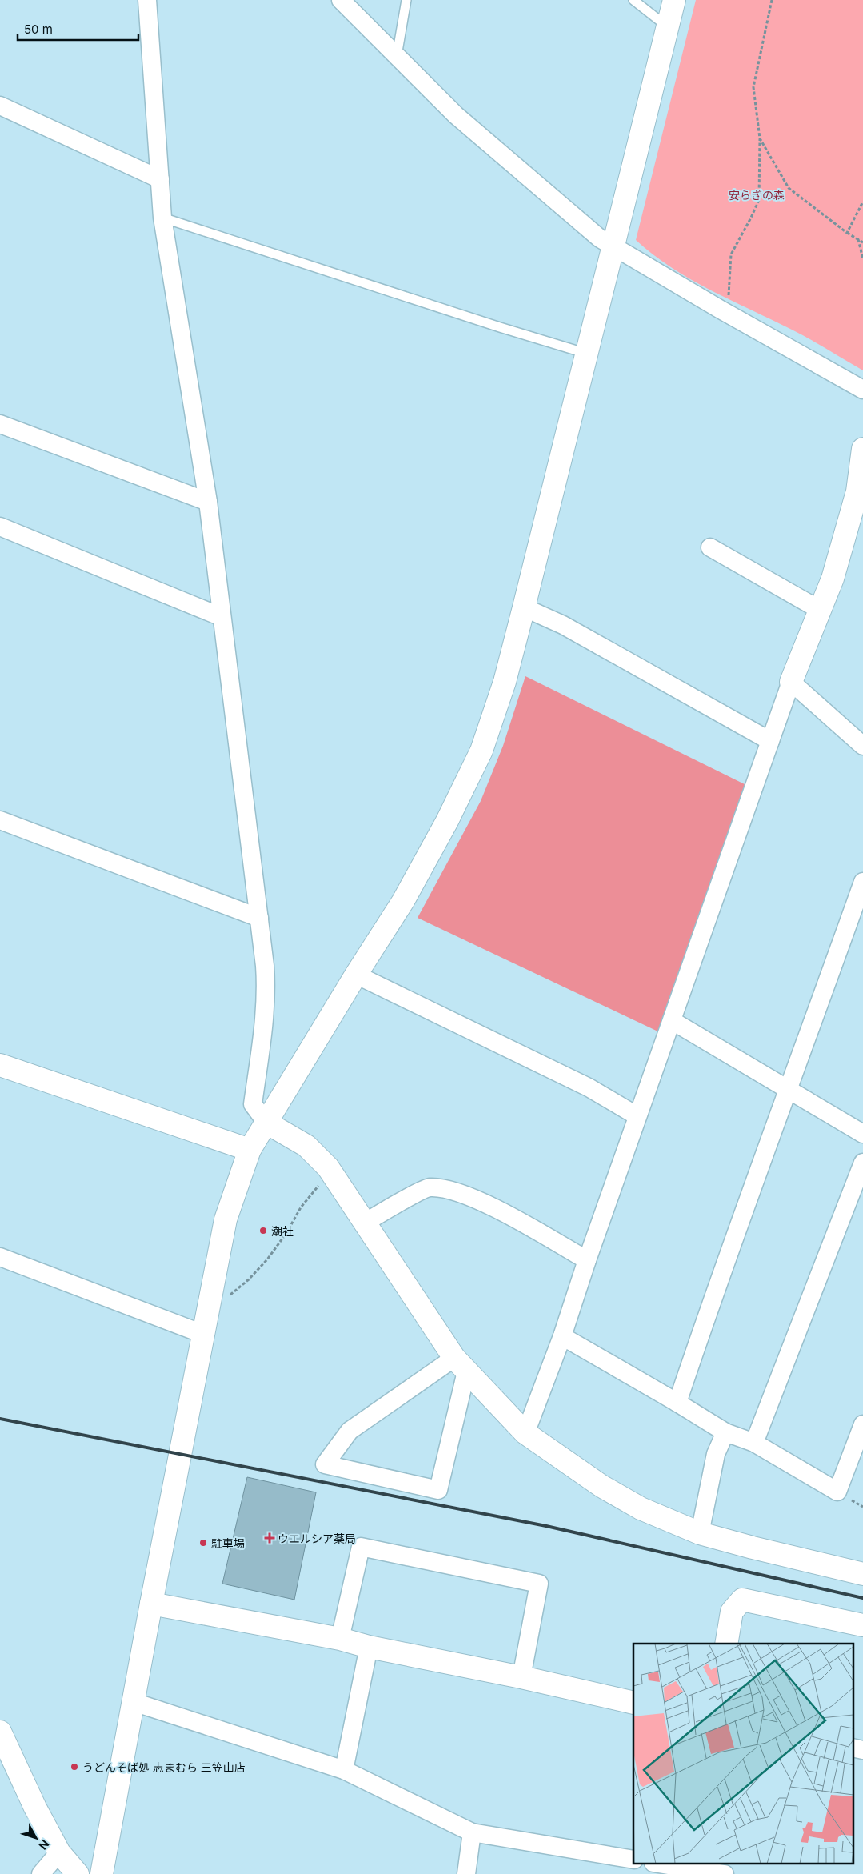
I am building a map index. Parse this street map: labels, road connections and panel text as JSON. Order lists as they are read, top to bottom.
{
  "parks": ["安らぎの森"],
  "places": {
    "other": ["潮社", "駐車場", "うどんそば処 志まむら 三笠山店"],
    "health": ["ウエルシア薬局"]
  },
  "scale_bar": "50 m",
  "north": "bottom right"
}
